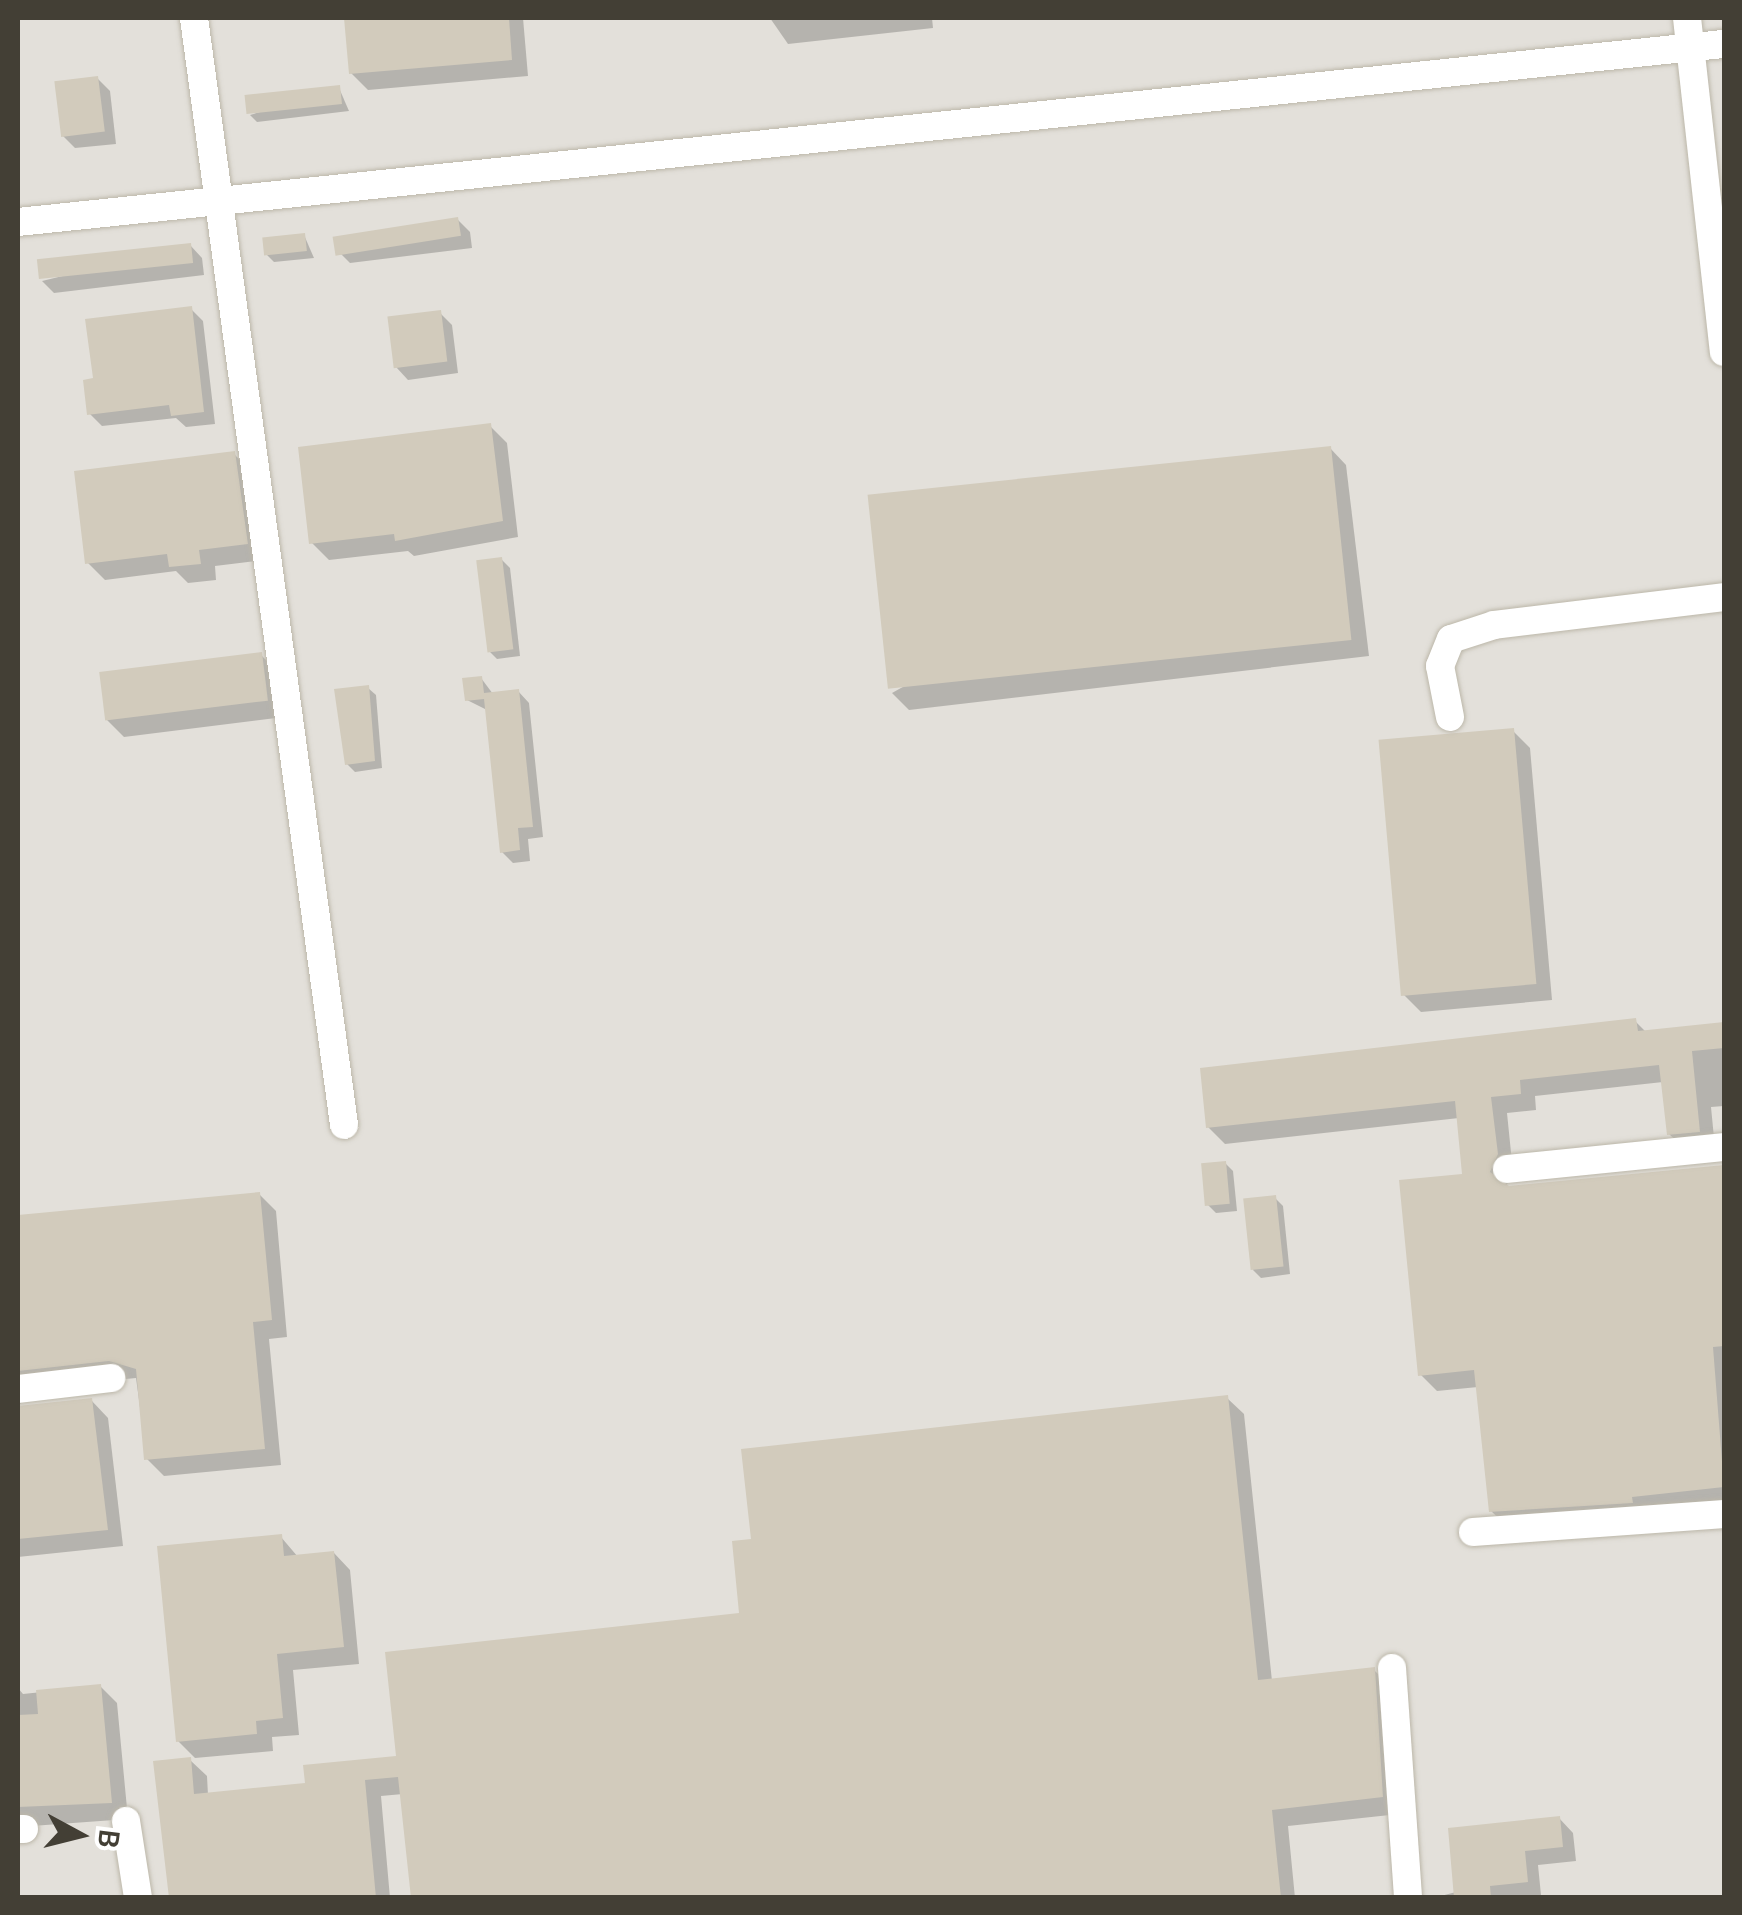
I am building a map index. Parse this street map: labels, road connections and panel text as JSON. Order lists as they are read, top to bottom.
{
  "north": "right"
}
